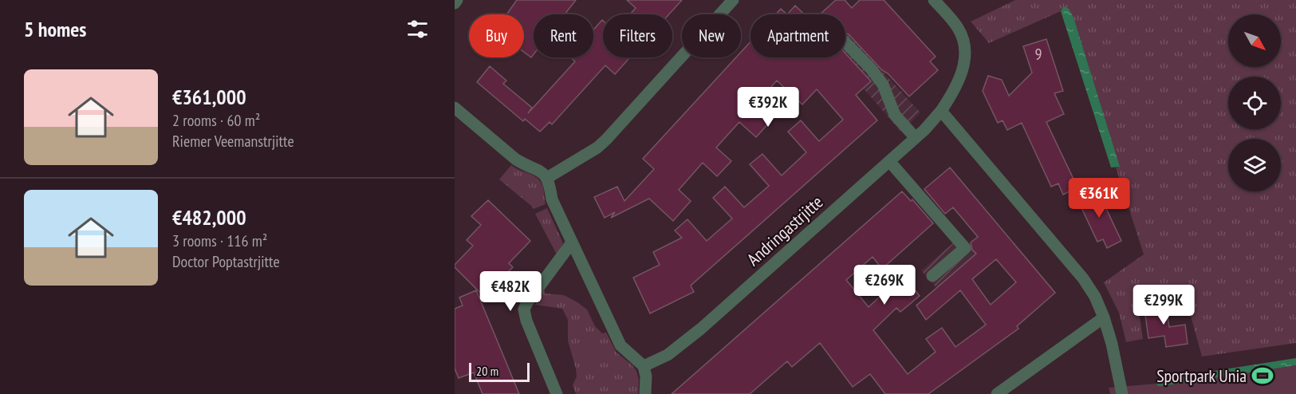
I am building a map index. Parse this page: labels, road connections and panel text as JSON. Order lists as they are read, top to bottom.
{
  "streets": {
    "street": ["Andringastrjitte"]
  },
  "places": {
    "sports": ["Sportpark Unia"]
  },
  "house_numbers": ["9"],
  "scale_bar": "20 m",
  "north": "bottom right",
  "page": {
    "heading": "5 homes",
    "chip": [
      "Buy",
      "Rent",
      "Filters",
      "New",
      "Apartment"
    ],
    "list": [
      {
        "name": "€361,000",
        "note": "2 rooms · 60 m² · Riemer Veemanstrjitte"
      },
      {
        "name": "€482,000",
        "note": "3 rooms · 116 m² · Doctor Poptastrjitte"
      }
    ],
    "price": [
      "€392K",
      "€361K",
      "€269K",
      "€482K",
      "€299K"
    ],
    "scale": "20 m"
  }
}
